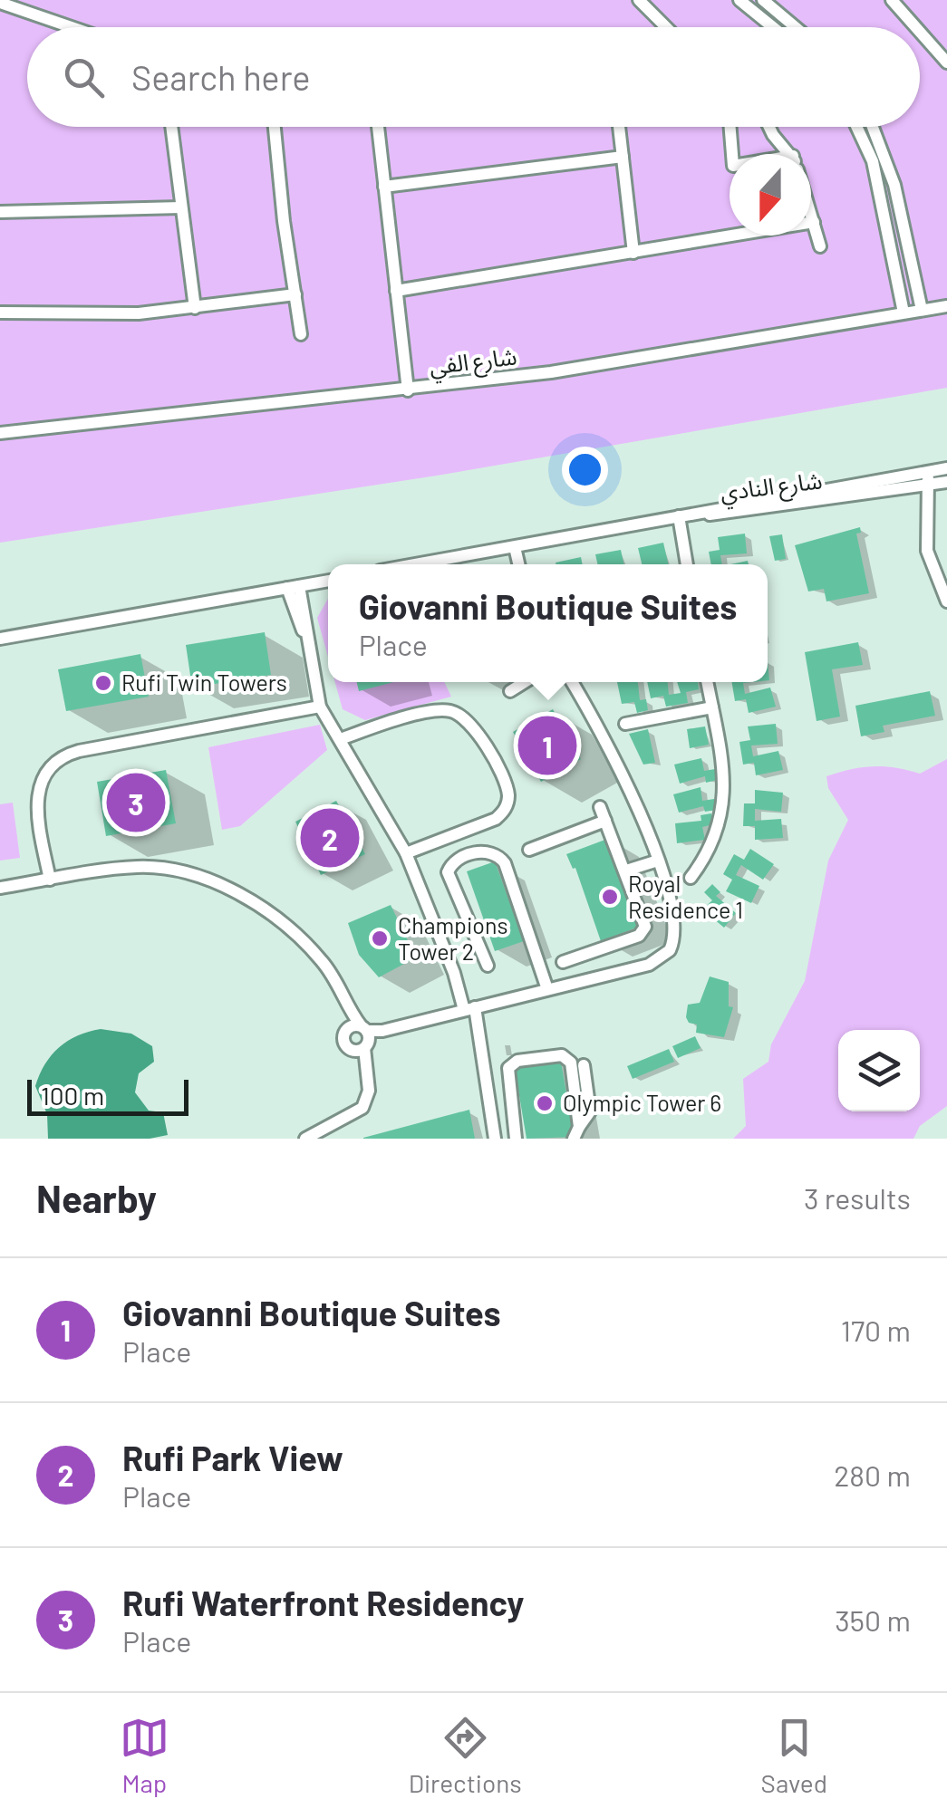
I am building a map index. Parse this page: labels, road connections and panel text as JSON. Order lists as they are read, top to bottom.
{
  "streets": {
    "street": ["شارع الفي", "شارع النادي"]
  },
  "places": [
    "Rufi Twin Towers",
    "Royal Residence 1",
    "Champions Tower 2",
    "Olympic Tower 6"
  ],
  "scale_bar": "100 m",
  "north": "bottom",
  "page": {
    "search": "Search here",
    "popup": ["Giovanni Boutique Suites", "Place"],
    "pins": ["1", "3", "2"],
    "scale": "100 m",
    "heading": ["Nearby", "3 results"],
    "list": [
      {
        "mark": "1",
        "name": "Giovanni Boutique Suites",
        "note": "Place",
        "value": "170 m"
      },
      {
        "mark": "2",
        "name": "Rufi Park View",
        "note": "Place",
        "value": "280 m"
      },
      {
        "mark": "3",
        "name": "Rufi Waterfront Residency",
        "note": "Place",
        "value": "350 m"
      }
    ],
    "nav": ["Map", "Directions", "Saved"]
  }
}
